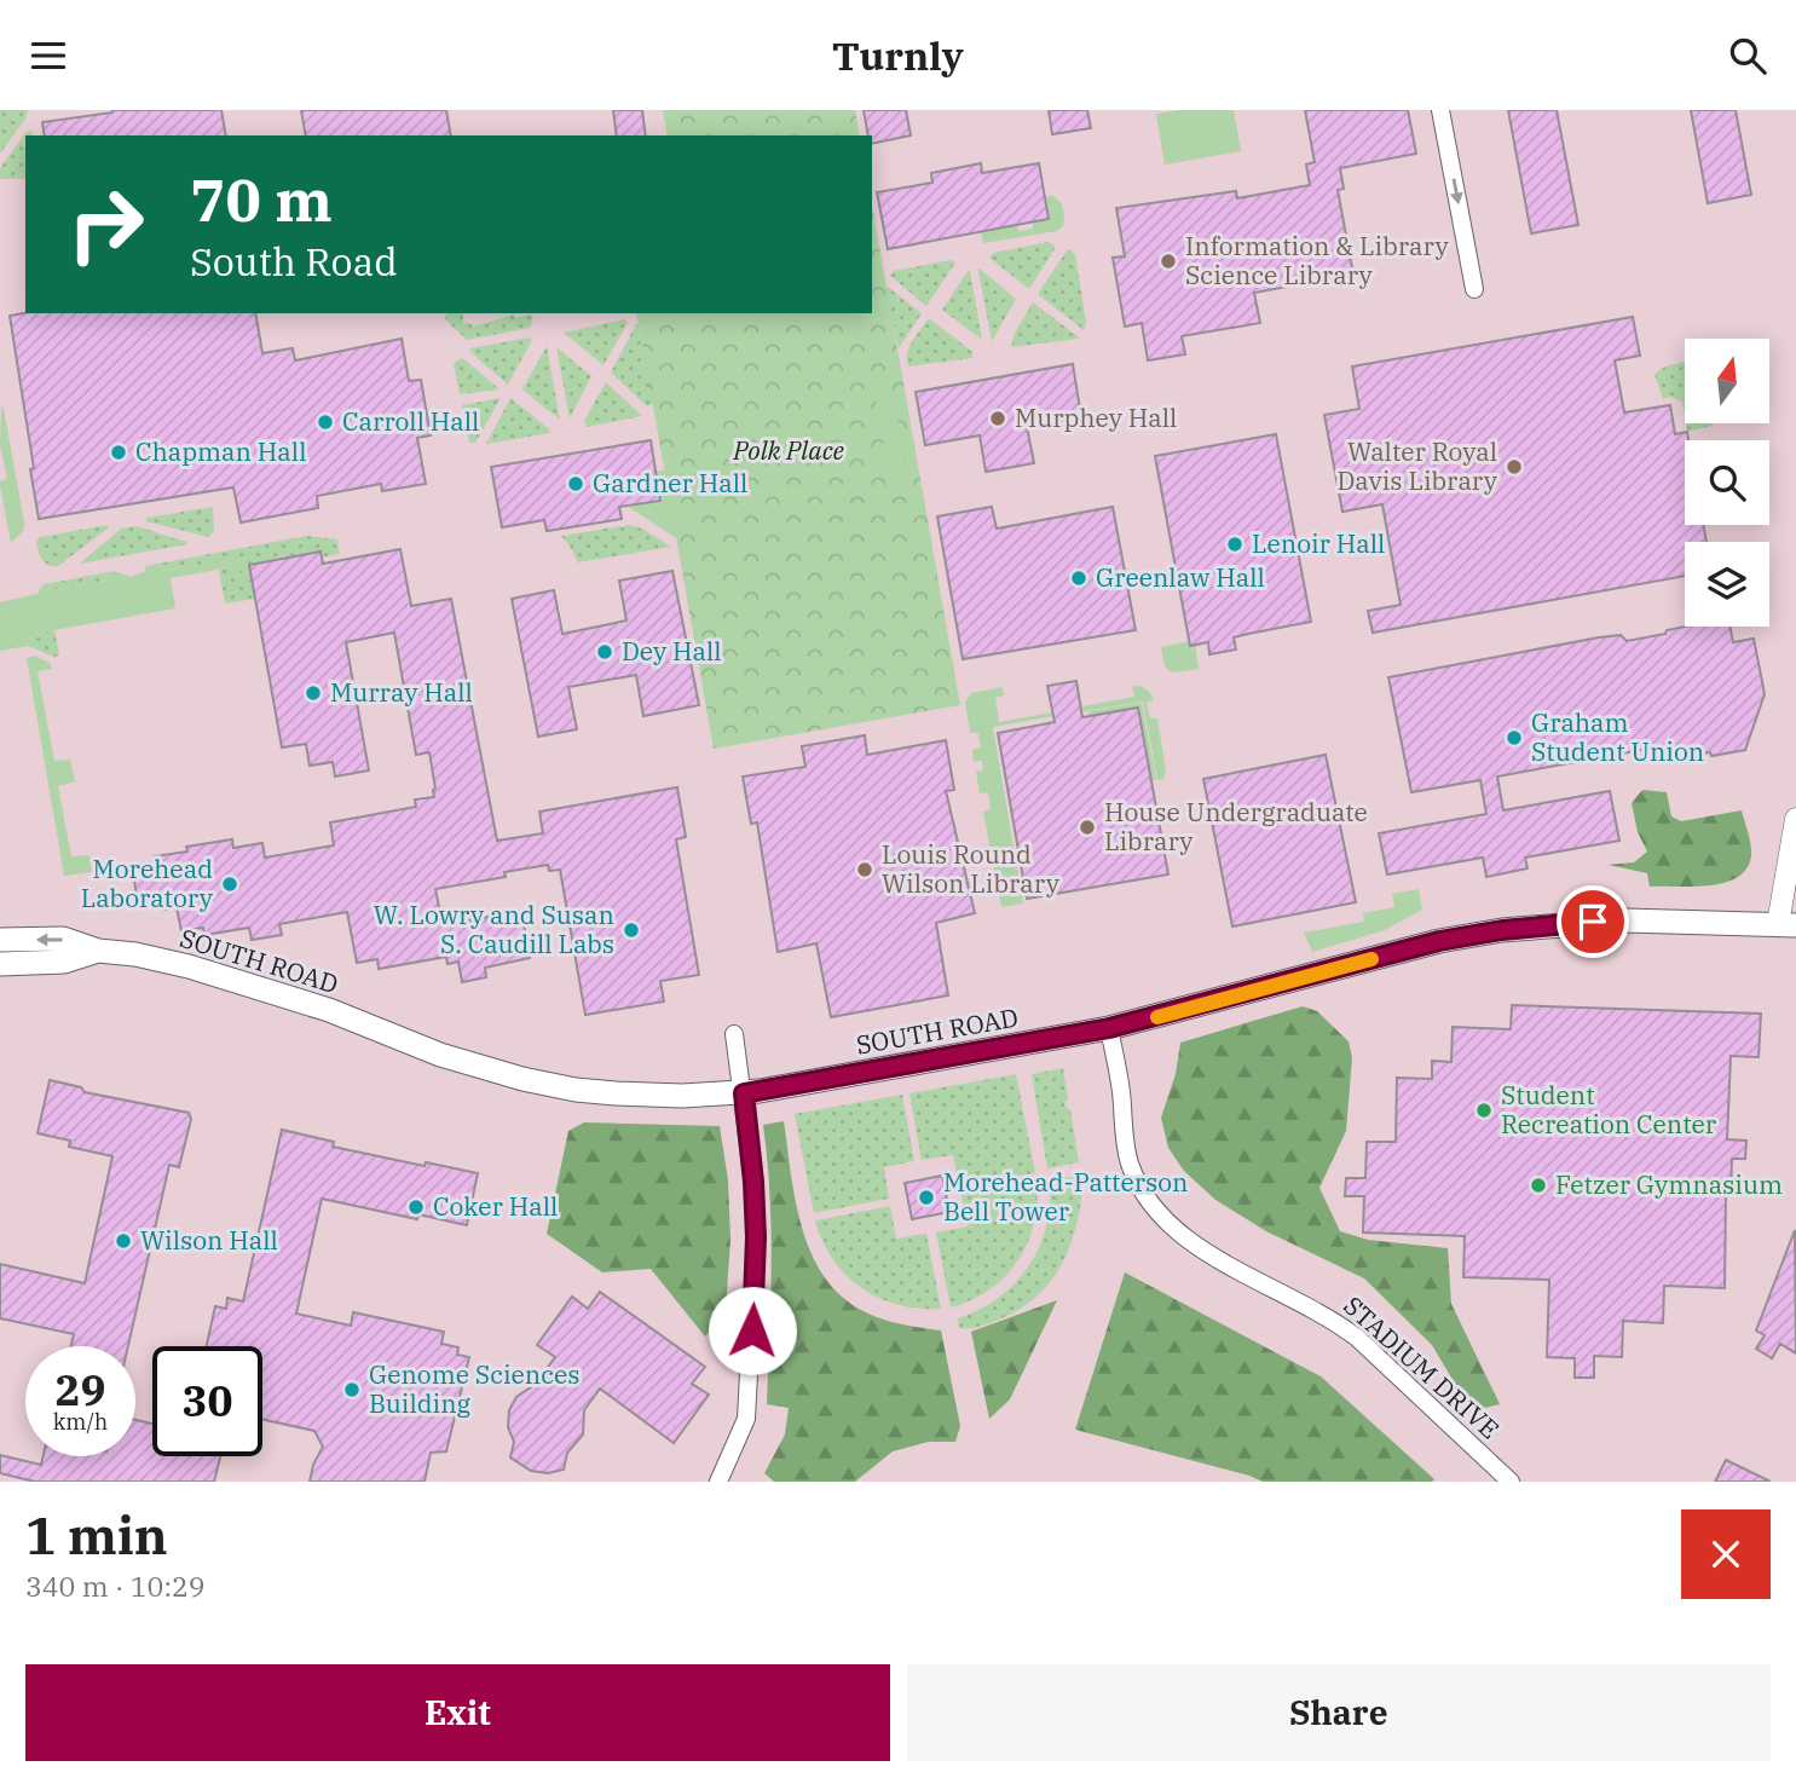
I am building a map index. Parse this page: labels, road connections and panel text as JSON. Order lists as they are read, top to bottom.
{
  "streets": {
    "main road": ["SOUTH ROAD"],
    "street": ["STADIUM DRIVE"]
  },
  "crossings": [
    ["SOUTH ROAD", "STADIUM DRIVE"]
  ],
  "parks": ["Polk Place"],
  "places": [
    "Information & Library Science Library",
    "Murphey Hall",
    "Carroll Hall",
    "Chapman Hall",
    "Walter Royal Davis Library",
    "Gardner Hall",
    "Lenoir Hall",
    "Greenlaw Hall",
    "Dey Hall",
    "Murray Hall",
    "Graham Student Union",
    "House Undergraduate Library",
    "Louis Round Wilson Library",
    "Morehead Laboratory",
    "W. Lowry and Susan S. Caudill Labs",
    "Student Recreation Center",
    "Fetzer Gymnasium",
    "Morehead-Patterson Bell Tower",
    "Coker Hall",
    "Wilson Hall",
    "Genome Sciences Building"
  ],
  "north": "top",
  "page": {
    "header": "Turnly",
    "turn": ["70 m", "South Road"],
    "speed": "29 km/h",
    "limit": "30",
    "heading": ["1 min", "340 m · 10:29"],
    "buttons": ["Exit", "Share"]
  }
}
